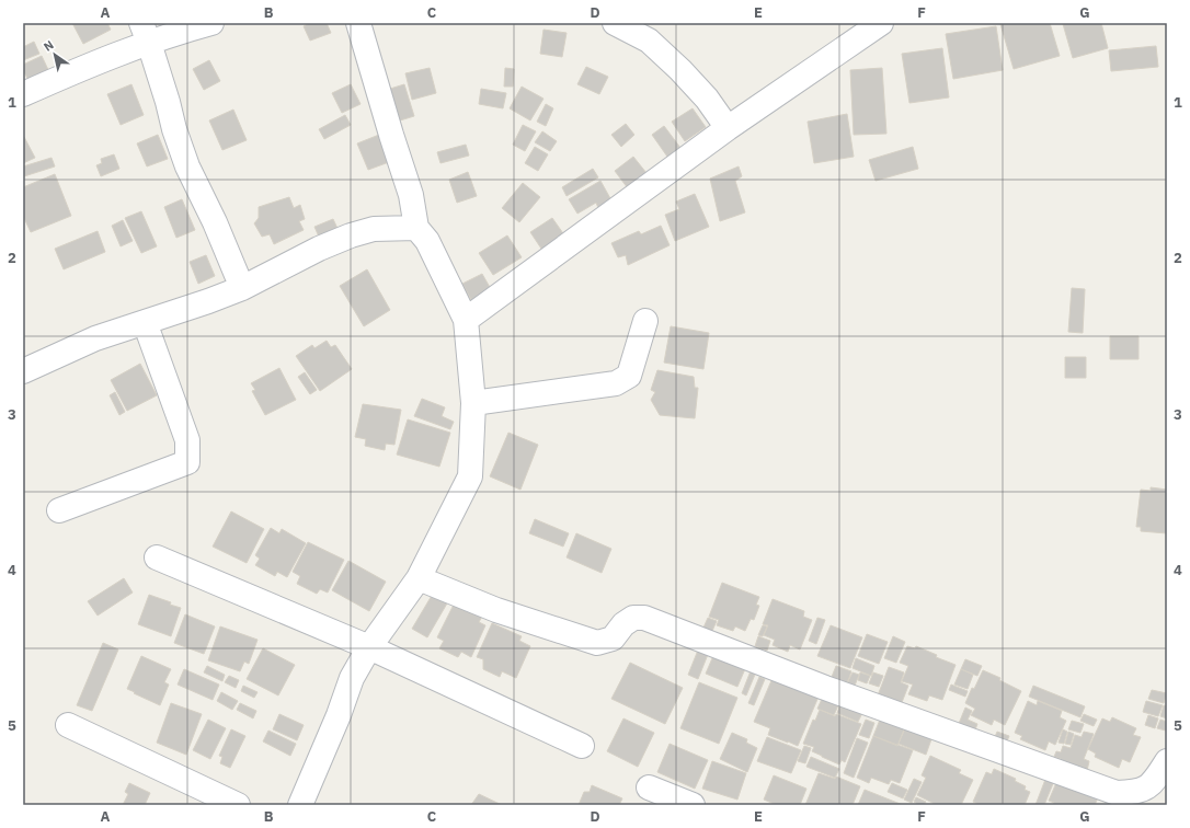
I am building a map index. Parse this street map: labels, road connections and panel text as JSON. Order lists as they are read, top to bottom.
{
  "north": "top left",
  "grid": {
    "columns": [
      "A",
      "B",
      "C",
      "D",
      "E",
      "F",
      "G"
    ],
    "rows": [
      "1",
      "2",
      "3",
      "4",
      "5"
    ]
  }
}
